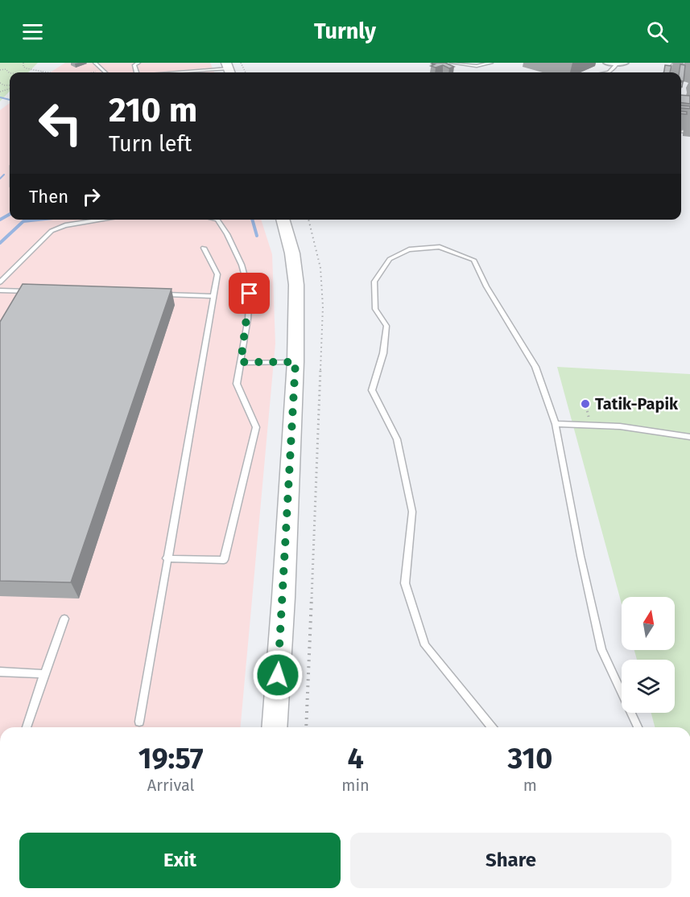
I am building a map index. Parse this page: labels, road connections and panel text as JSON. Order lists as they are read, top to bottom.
{
  "places": ["Tatik-Papik"],
  "north": "top",
  "page": {
    "header": "Turnly",
    "turn": ["210 m", "Turn left"],
    "then": "Then",
    "eta": [
      "19:57",
      "Arrival",
      "4",
      "min",
      "310",
      "m"
    ],
    "buttons": ["Exit", "Share"]
  }
}
